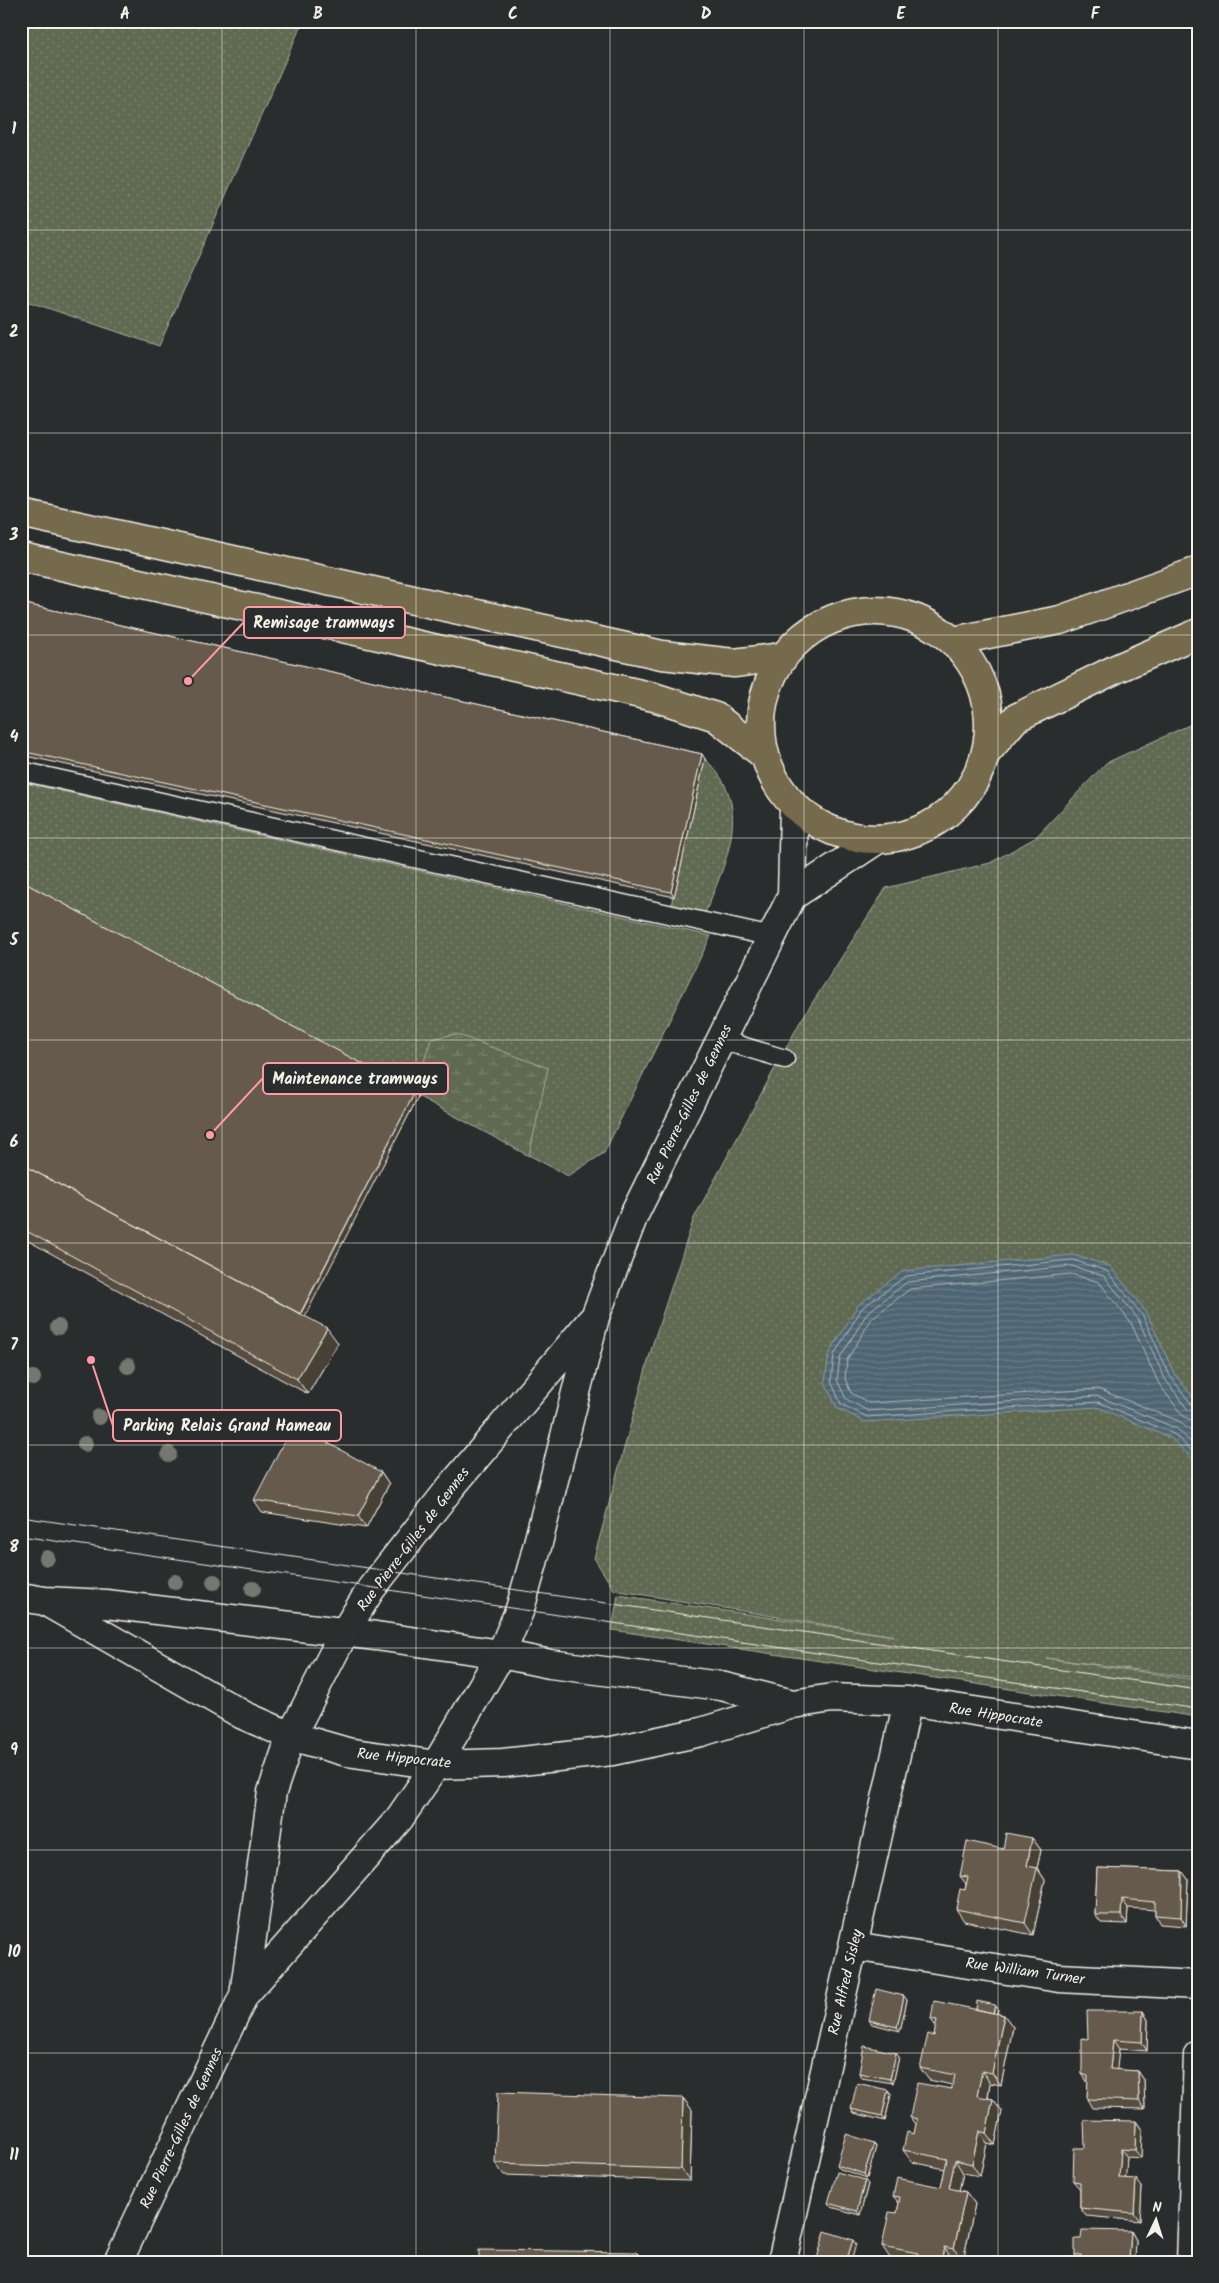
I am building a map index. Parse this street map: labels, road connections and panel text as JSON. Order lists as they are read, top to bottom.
{
  "streets": {
    "street": [
      "Rue Pierre-Gilles de Gennes",
      "Rue Hippocrate",
      "Rue William Turner",
      "Rue Alfred Sisley"
    ]
  },
  "crossings": [
    ["Rue Pierre-Gilles de Gennes", "Rue Hippocrate"],
    ["Rue Hippocrate", "Rue Alfred Sisley"],
    ["Rue William Turner", "Rue Alfred Sisley"]
  ],
  "places": ["Remisage tramways", "Maintenance tramways", "Parking Relais Grand Hameau"],
  "north": "top",
  "grid": {
    "columns": [
      "A",
      "B",
      "C",
      "D",
      "E",
      "F"
    ],
    "rows": [
      "1",
      "2",
      "3",
      "4",
      "5",
      "6",
      "7",
      "8",
      "9",
      "10",
      "11"
    ]
  }
}
